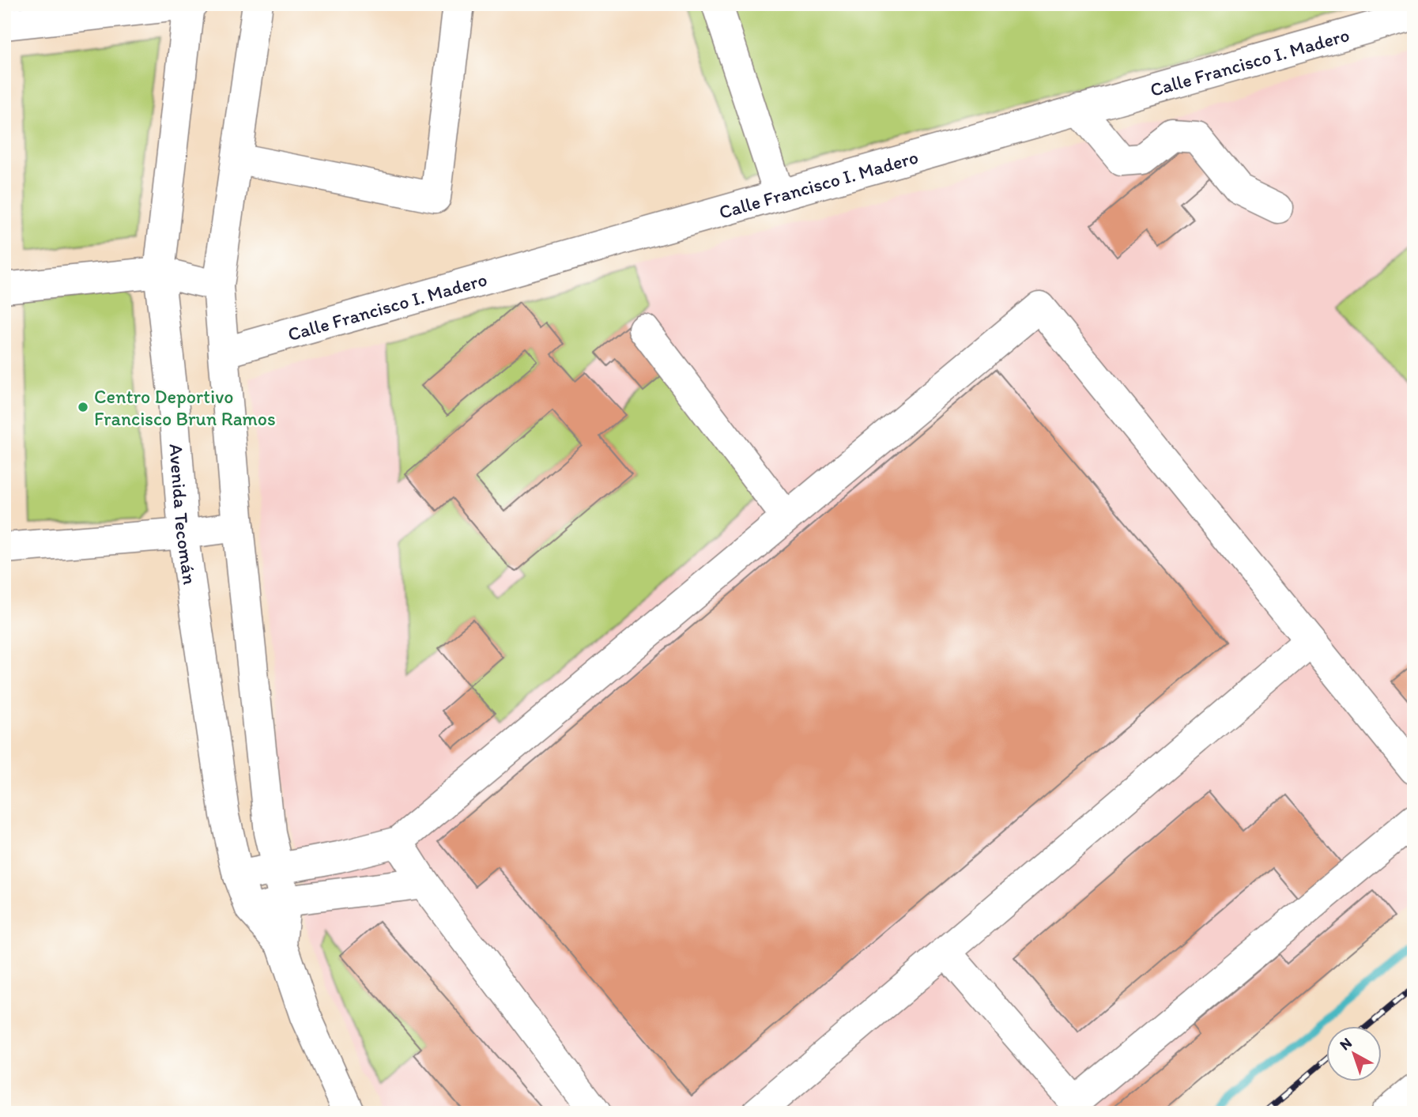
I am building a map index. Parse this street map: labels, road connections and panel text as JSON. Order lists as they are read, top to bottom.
{
  "streets": {
    "street": ["Calle Francisco I. Madero", "Avenida Tecomán"]
  },
  "crossings": [
    ["Calle Francisco I. Madero", "Avenida Tecomán"]
  ],
  "places": ["Centro Deportivo Francisco Brun Ramos"],
  "north": "top left"
}
